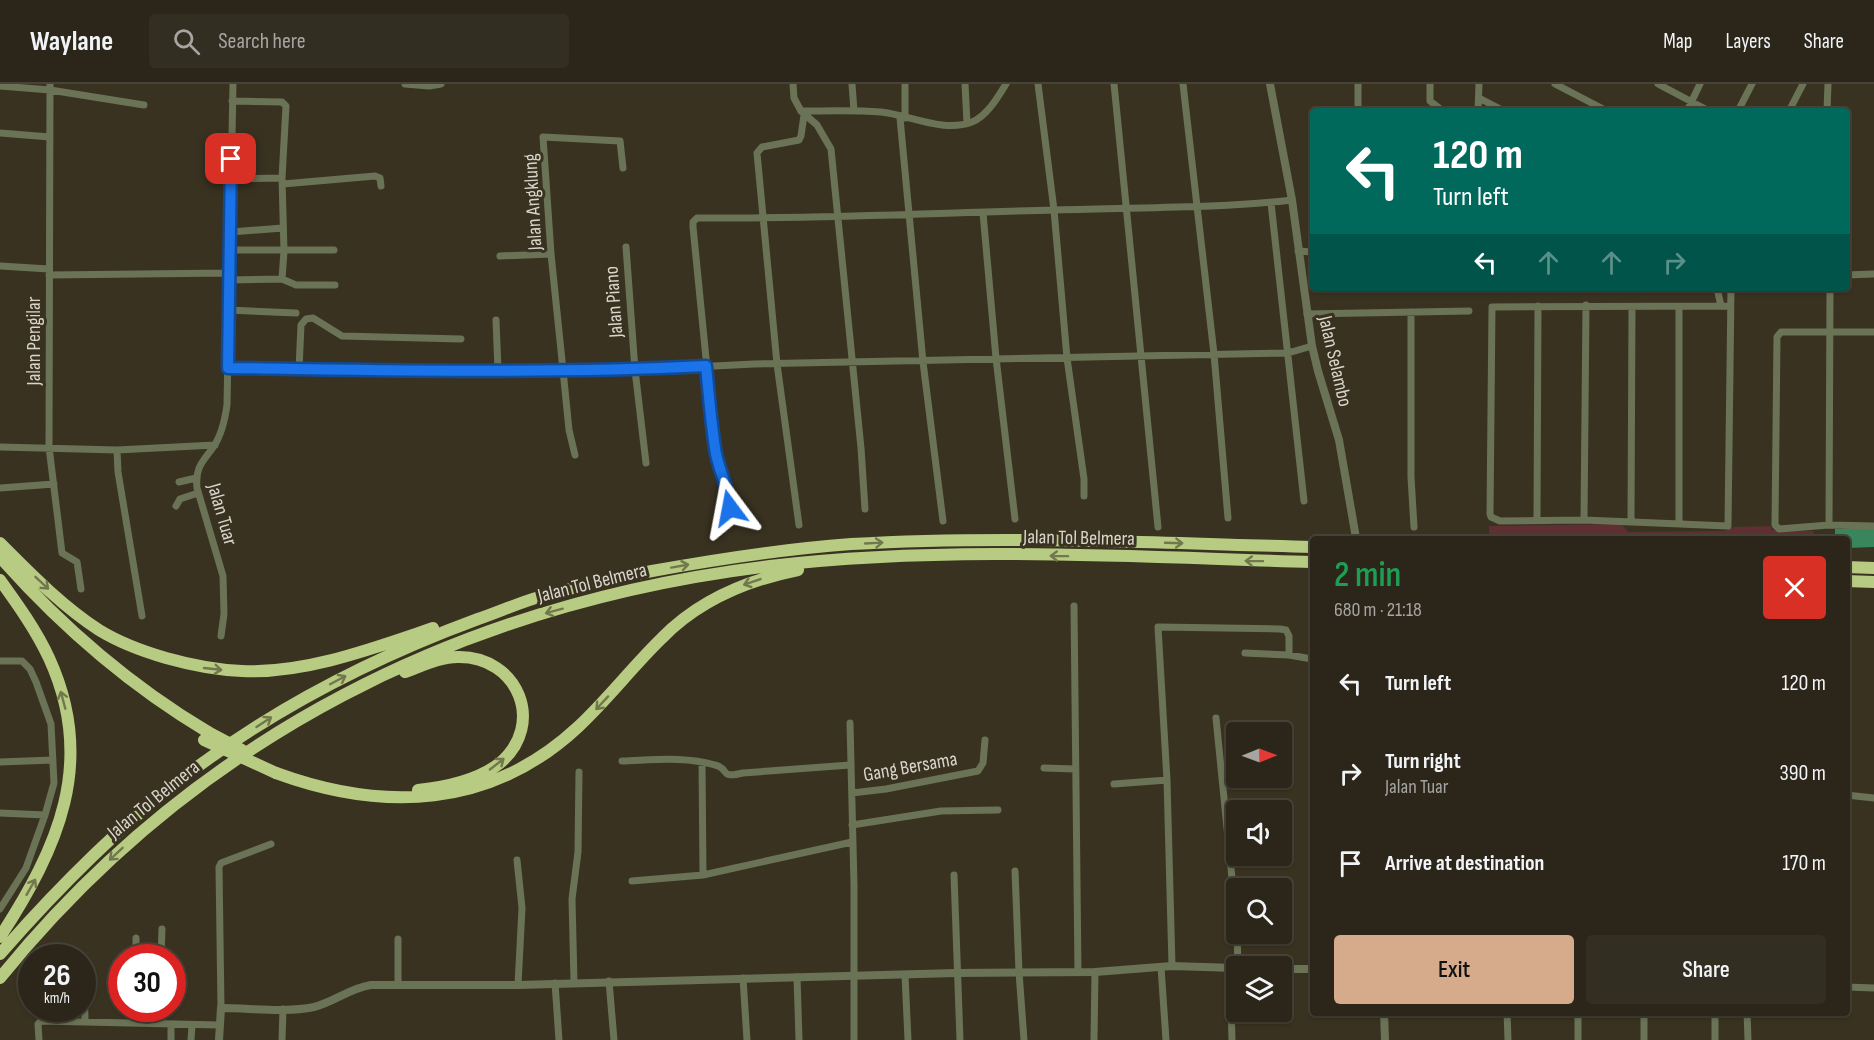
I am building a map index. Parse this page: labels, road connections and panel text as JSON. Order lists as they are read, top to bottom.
{
  "streets": {
    "highway": ["Jalan Tol Belmera"],
    "street": [
      "Jalan Angklung",
      "Jalan Piano",
      "Jalan Pengilar",
      "Jalan Selambo",
      "Jalan Tuar",
      "Gang Bersama"
    ]
  },
  "north": "right",
  "page": {
    "header": "Waylane",
    "search": "Search here",
    "nav": ["Map", "Layers", "Share"],
    "turn": ["120 m", "Turn left"],
    "heading": ["2 min", "680 m · 21:18"],
    "list": [
      {
        "name": "Turn left",
        "value": "120 m"
      },
      {
        "name": "Turn right",
        "note": "Jalan Tuar",
        "value": "390 m"
      },
      {
        "name": "Arrive at destination",
        "value": "170 m"
      }
    ],
    "buttons": ["Exit", "Share"],
    "speed": "26 km/h",
    "limit": "30"
  }
}
